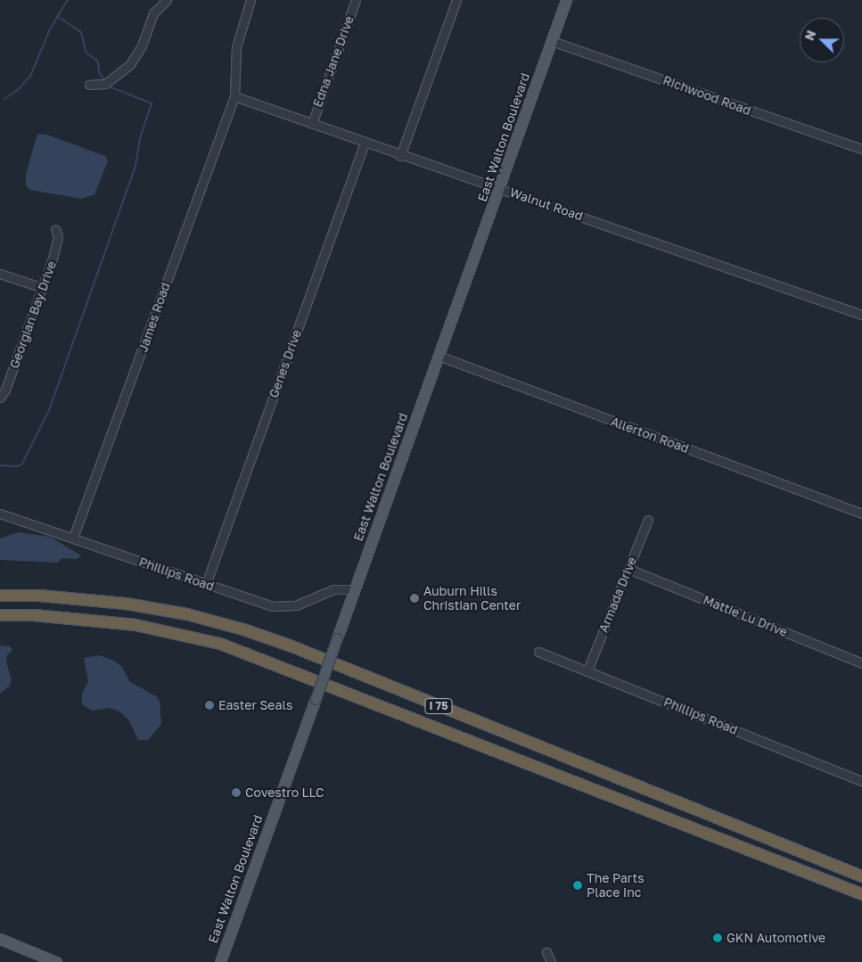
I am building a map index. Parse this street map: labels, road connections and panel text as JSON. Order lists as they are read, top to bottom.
{
  "streets": {
    "highway": ["I 75"],
    "main road": ["East Walton Boulevard"],
    "street": [
      "Edna Jane Drive",
      "Richwood Road",
      "Walnut Road",
      "Georgian Bay Drive",
      "James Road",
      "Genes Drive",
      "Allerton Road",
      "Phillips Road",
      "Armada Drive",
      "Mattie Lu Drive"
    ]
  },
  "crossings": [
    ["Edna Jane Drive", "Walnut Road"],
    ["Richwood Road", "East Walton Boulevard"],
    ["East Walton Boulevard", "Walnut Road"],
    ["East Walton Boulevard", "Allerton Road"],
    ["East Walton Boulevard", "Phillips Road"],
    ["Walnut Road", "James Road"],
    ["Walnut Road", "Genes Drive"],
    ["James Road", "Phillips Road"],
    ["Genes Drive", "Phillips Road"],
    ["Phillips Road", "Armada Drive"],
    ["Armada Drive", "Mattie Lu Drive"]
  ],
  "places": [
    "Auburn Hills Christian Center",
    "Easter Seals",
    "Covestro LLC",
    "The Parts Place Inc",
    "GKN Automotive"
  ],
  "north": "left"
}
